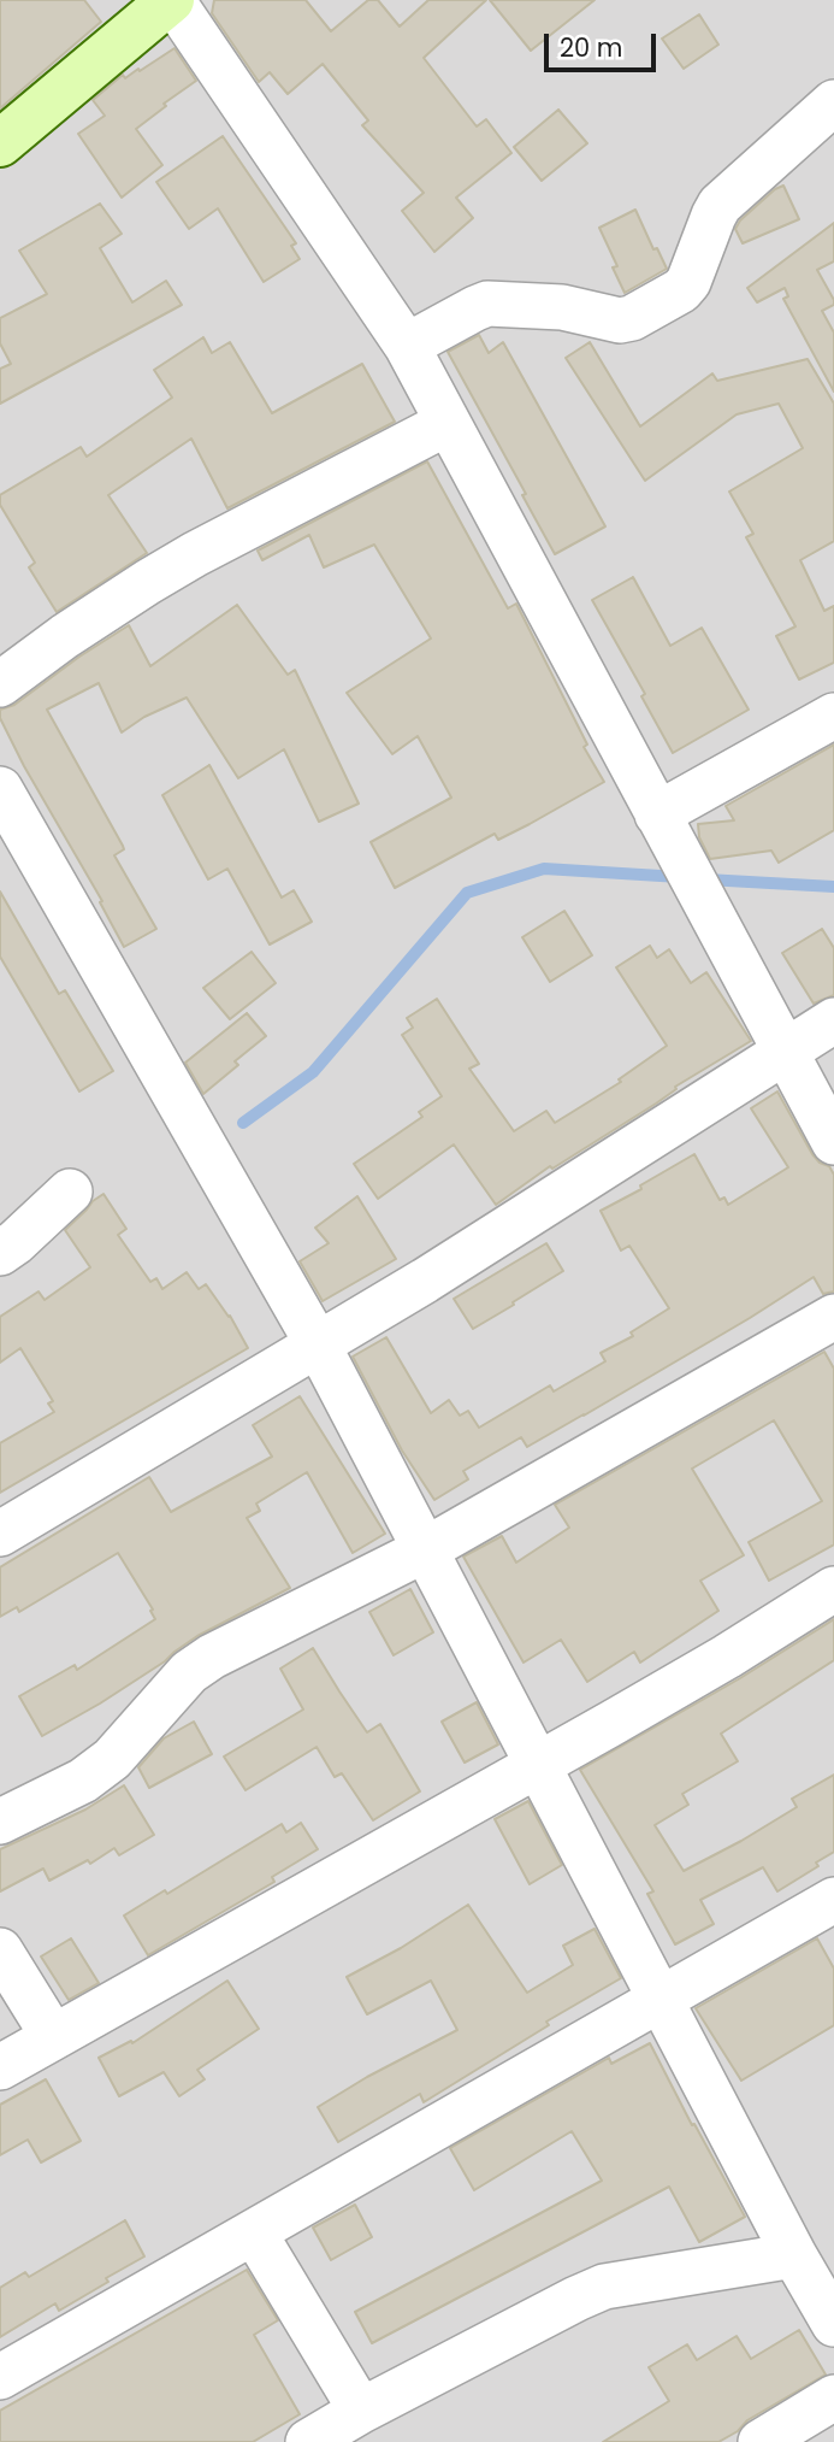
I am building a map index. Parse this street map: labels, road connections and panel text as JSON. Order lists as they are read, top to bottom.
{
  "scale_bar": "20 m"
}
